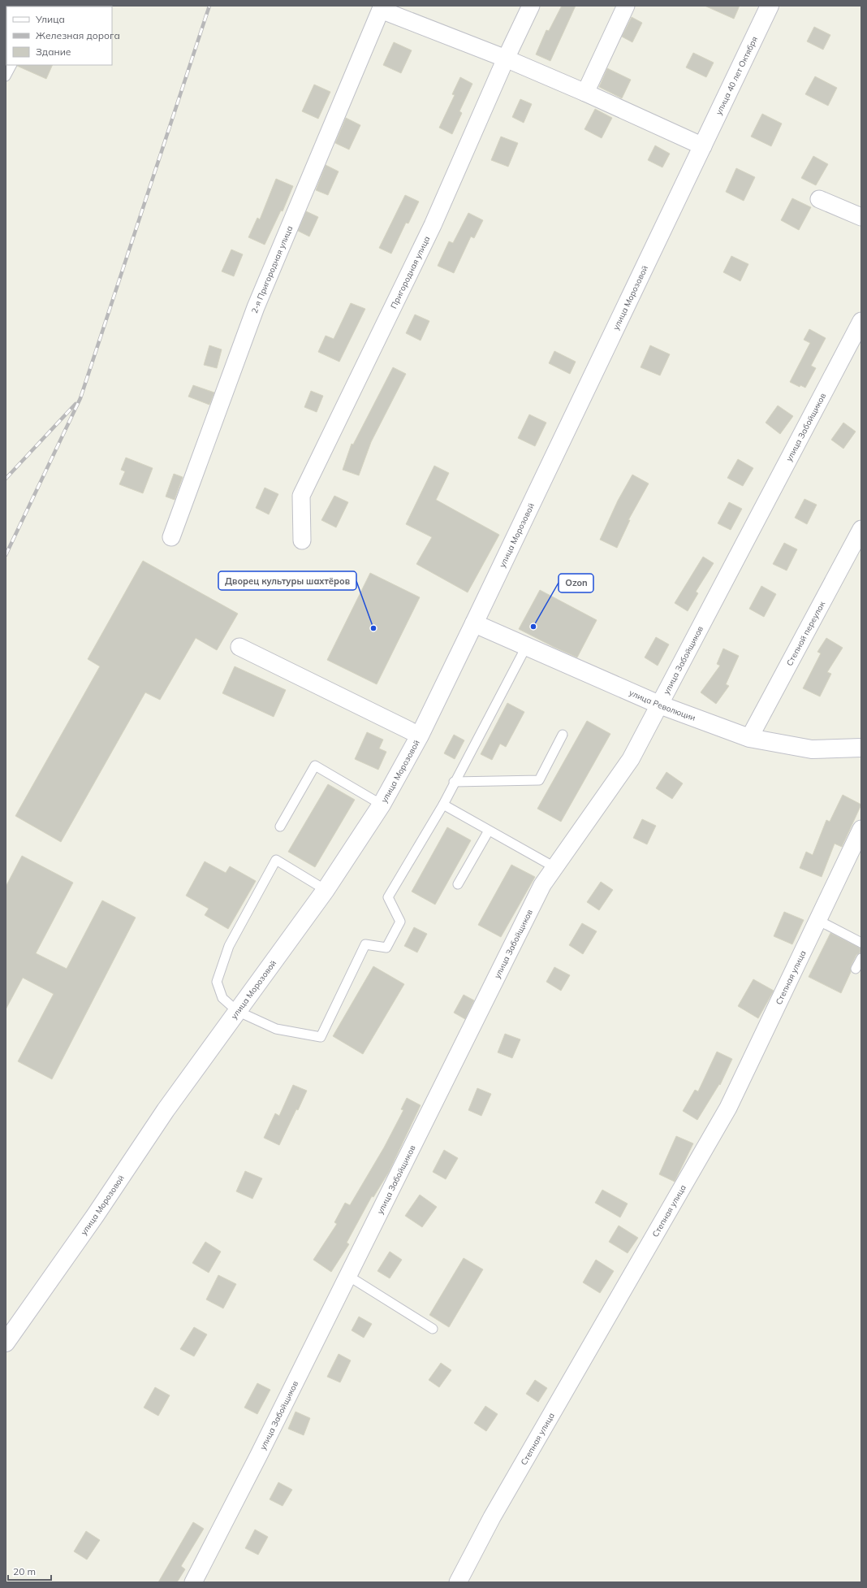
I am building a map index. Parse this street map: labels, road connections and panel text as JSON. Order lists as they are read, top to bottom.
{
  "streets": {
    "main road": ["улица 40 лет Октября", "улица Морозовой", "улица Революции"],
    "street": [
      "2-я Пригородная улица",
      "Пригородная улица",
      "улица Забойщиков",
      "Степной переулок",
      "Степная улица"
    ]
  },
  "crossings": [
    ["улица 40 лет Октября", "улица Морозовой"],
    ["улица Морозовой", "улица Революции"],
    ["улица Забойщиков", "улица Революции"],
    ["Степной переулок", "улица Революции"]
  ],
  "places": ["Ozon", "Дворец культуры шахтёров"],
  "legend": ["Улица", "Железная дорога", "Здание"],
  "scale_bar": "20 m"
}
